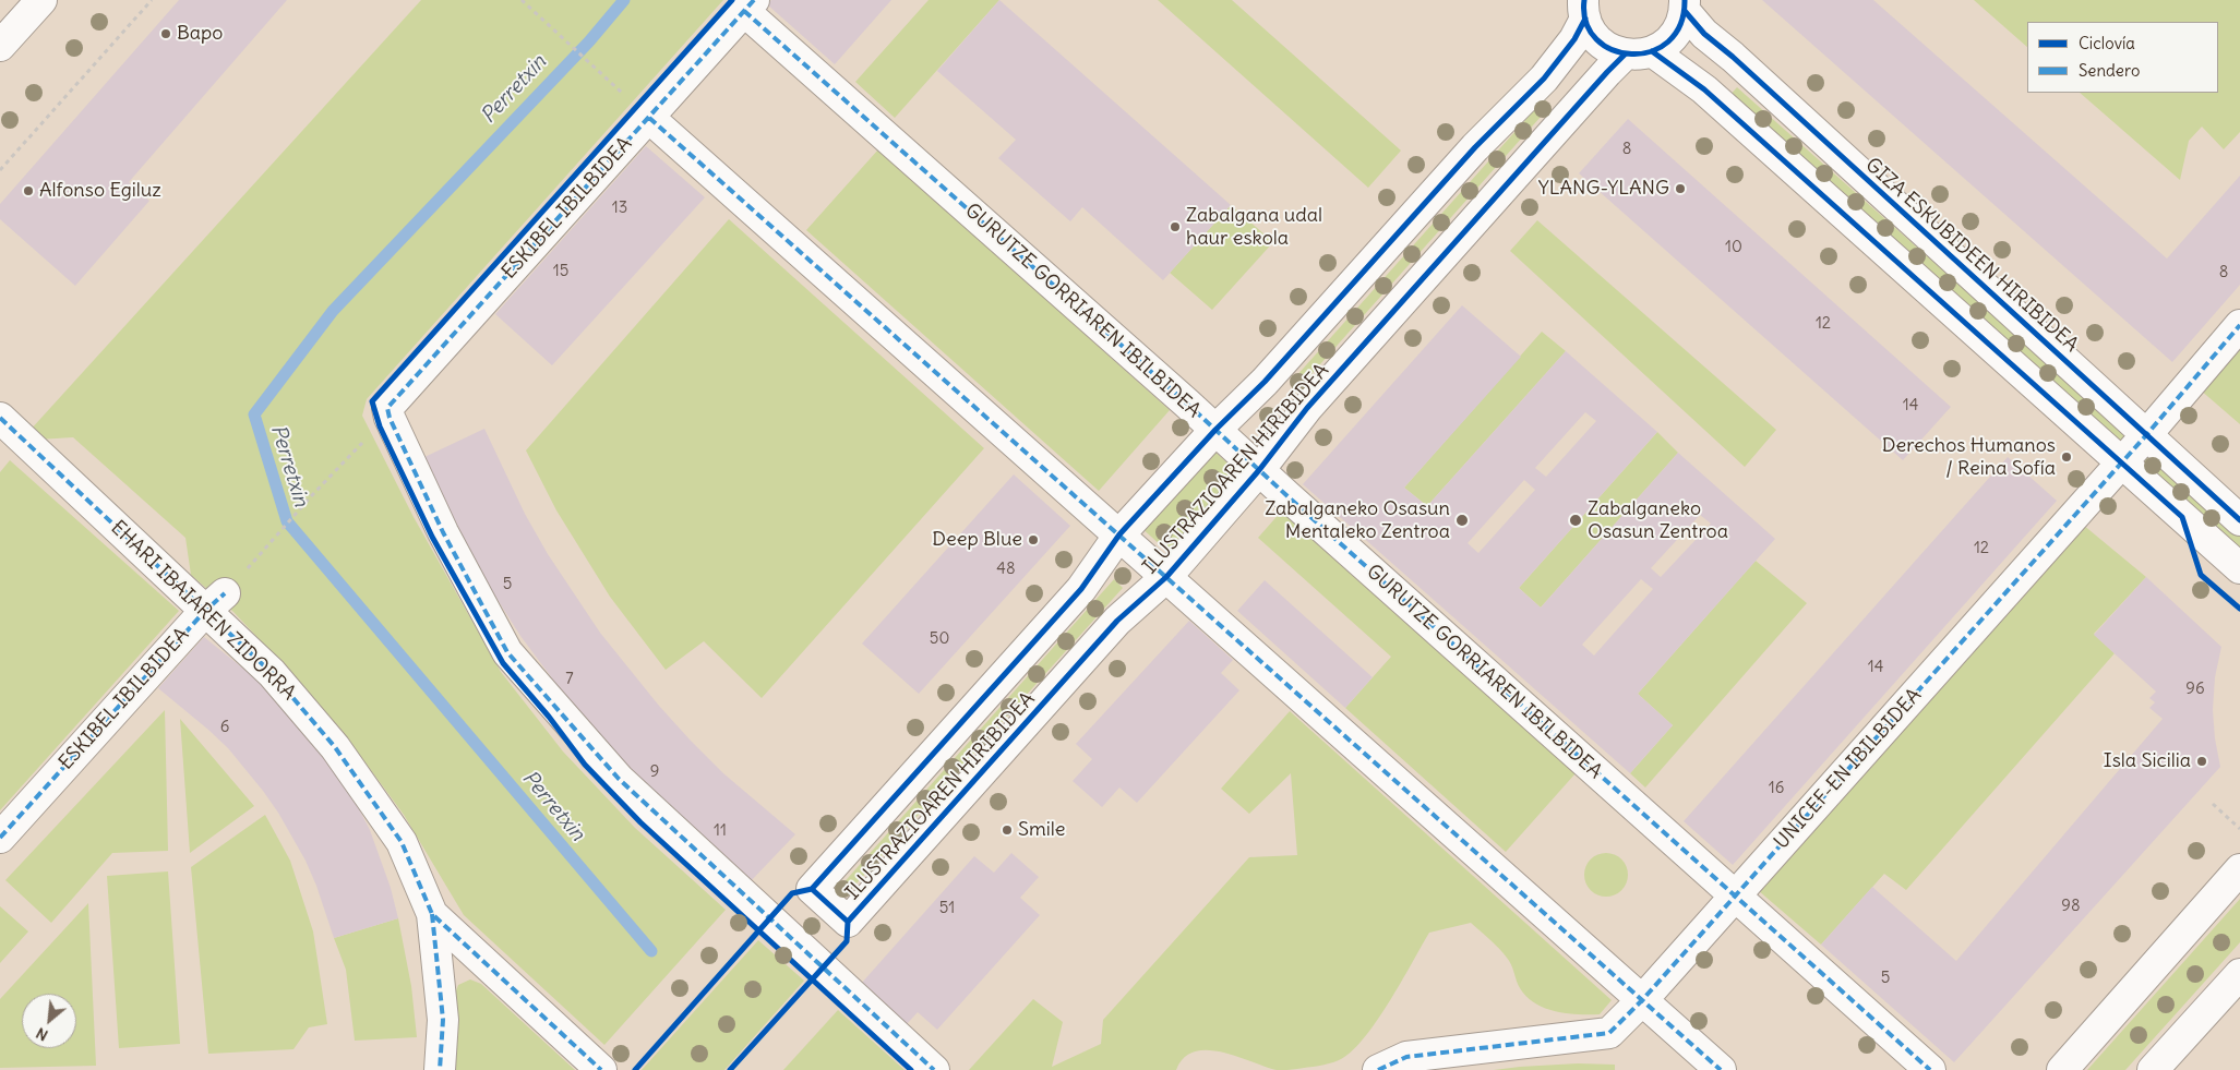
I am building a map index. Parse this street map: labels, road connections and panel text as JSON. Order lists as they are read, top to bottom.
{
  "streets": {
    "street": [
      "ESKIBEL IBILBIDEA",
      "GIZA ESKUBIDEEN HIRIBIDEA",
      "GURUTZE GORRIAREN IBILBIDEA",
      "ILUSTRAZIOAREN HIRIBIDEA",
      "EHARI IBAIAREN ZIDORRA",
      "UNICEF-EN IBILBIDEA"
    ]
  },
  "crossings": [
    ["ESKIBEL IBILBIDEA", "GURUTZE GORRIAREN IBILBIDEA"],
    ["ESKIBEL IBILBIDEA", "EHARI IBAIAREN ZIDORRA"],
    ["GIZA ESKUBIDEEN HIRIBIDEA", "ILUSTRAZIOAREN HIRIBIDEA"],
    ["GIZA ESKUBIDEEN HIRIBIDEA", "UNICEF-EN IBILBIDEA"],
    ["GURUTZE GORRIAREN IBILBIDEA", "ILUSTRAZIOAREN HIRIBIDEA"],
    ["GURUTZE GORRIAREN IBILBIDEA", "UNICEF-EN IBILBIDEA"]
  ],
  "water": ["Perretxin"],
  "places": [
    "Bapo",
    "YLANG-YLANG",
    "Alfonso Egiluz",
    "Zabalgana udal haur eskola",
    "Derechos Humanos / Reina Sofía",
    "Zabalganeko Osasun Mentaleko Zentroa",
    "Zabalganeko Osasun Zentroa",
    "Deep Blue",
    "Isla Sicilia",
    "Smile"
  ],
  "house_numbers": [
    "8",
    "13",
    "10",
    "15",
    "8",
    "12",
    "14",
    "12",
    "48",
    "5",
    "50",
    "14",
    "7",
    "96",
    "6",
    "9",
    "16",
    "11",
    "98",
    "51",
    "5"
  ],
  "legend": ["Ciclovía", "Sendero"],
  "north": "bottom left"
}
